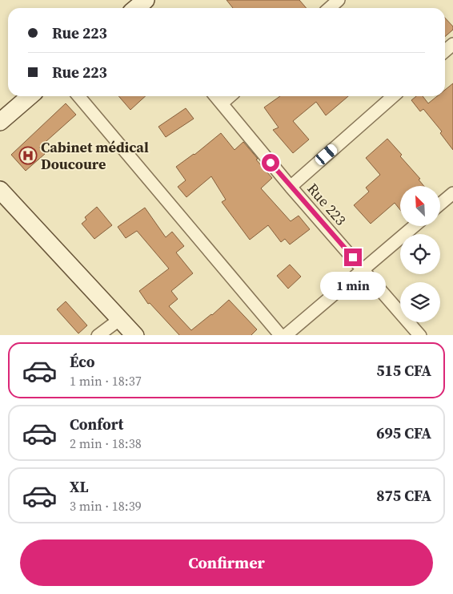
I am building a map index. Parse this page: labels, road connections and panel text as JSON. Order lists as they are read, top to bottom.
{
  "streets": {
    "street": ["Rue 223"]
  },
  "places": {
    "hospital": ["Cabinet médical Doucoure"]
  },
  "north": "top left",
  "page": {
    "banner": ["Rue 223", "Rue 223"],
    "bubble": "1 min",
    "list": [
      {
        "name": "Éco",
        "note": "1 min · 18:37",
        "value": "515 CFA"
      },
      {
        "name": "Confort",
        "note": "2 min · 18:38",
        "value": "695 CFA"
      },
      {
        "name": "XL",
        "note": "3 min · 18:39",
        "value": "875 CFA"
      }
    ],
    "buttons": "Confirmer"
  }
}
